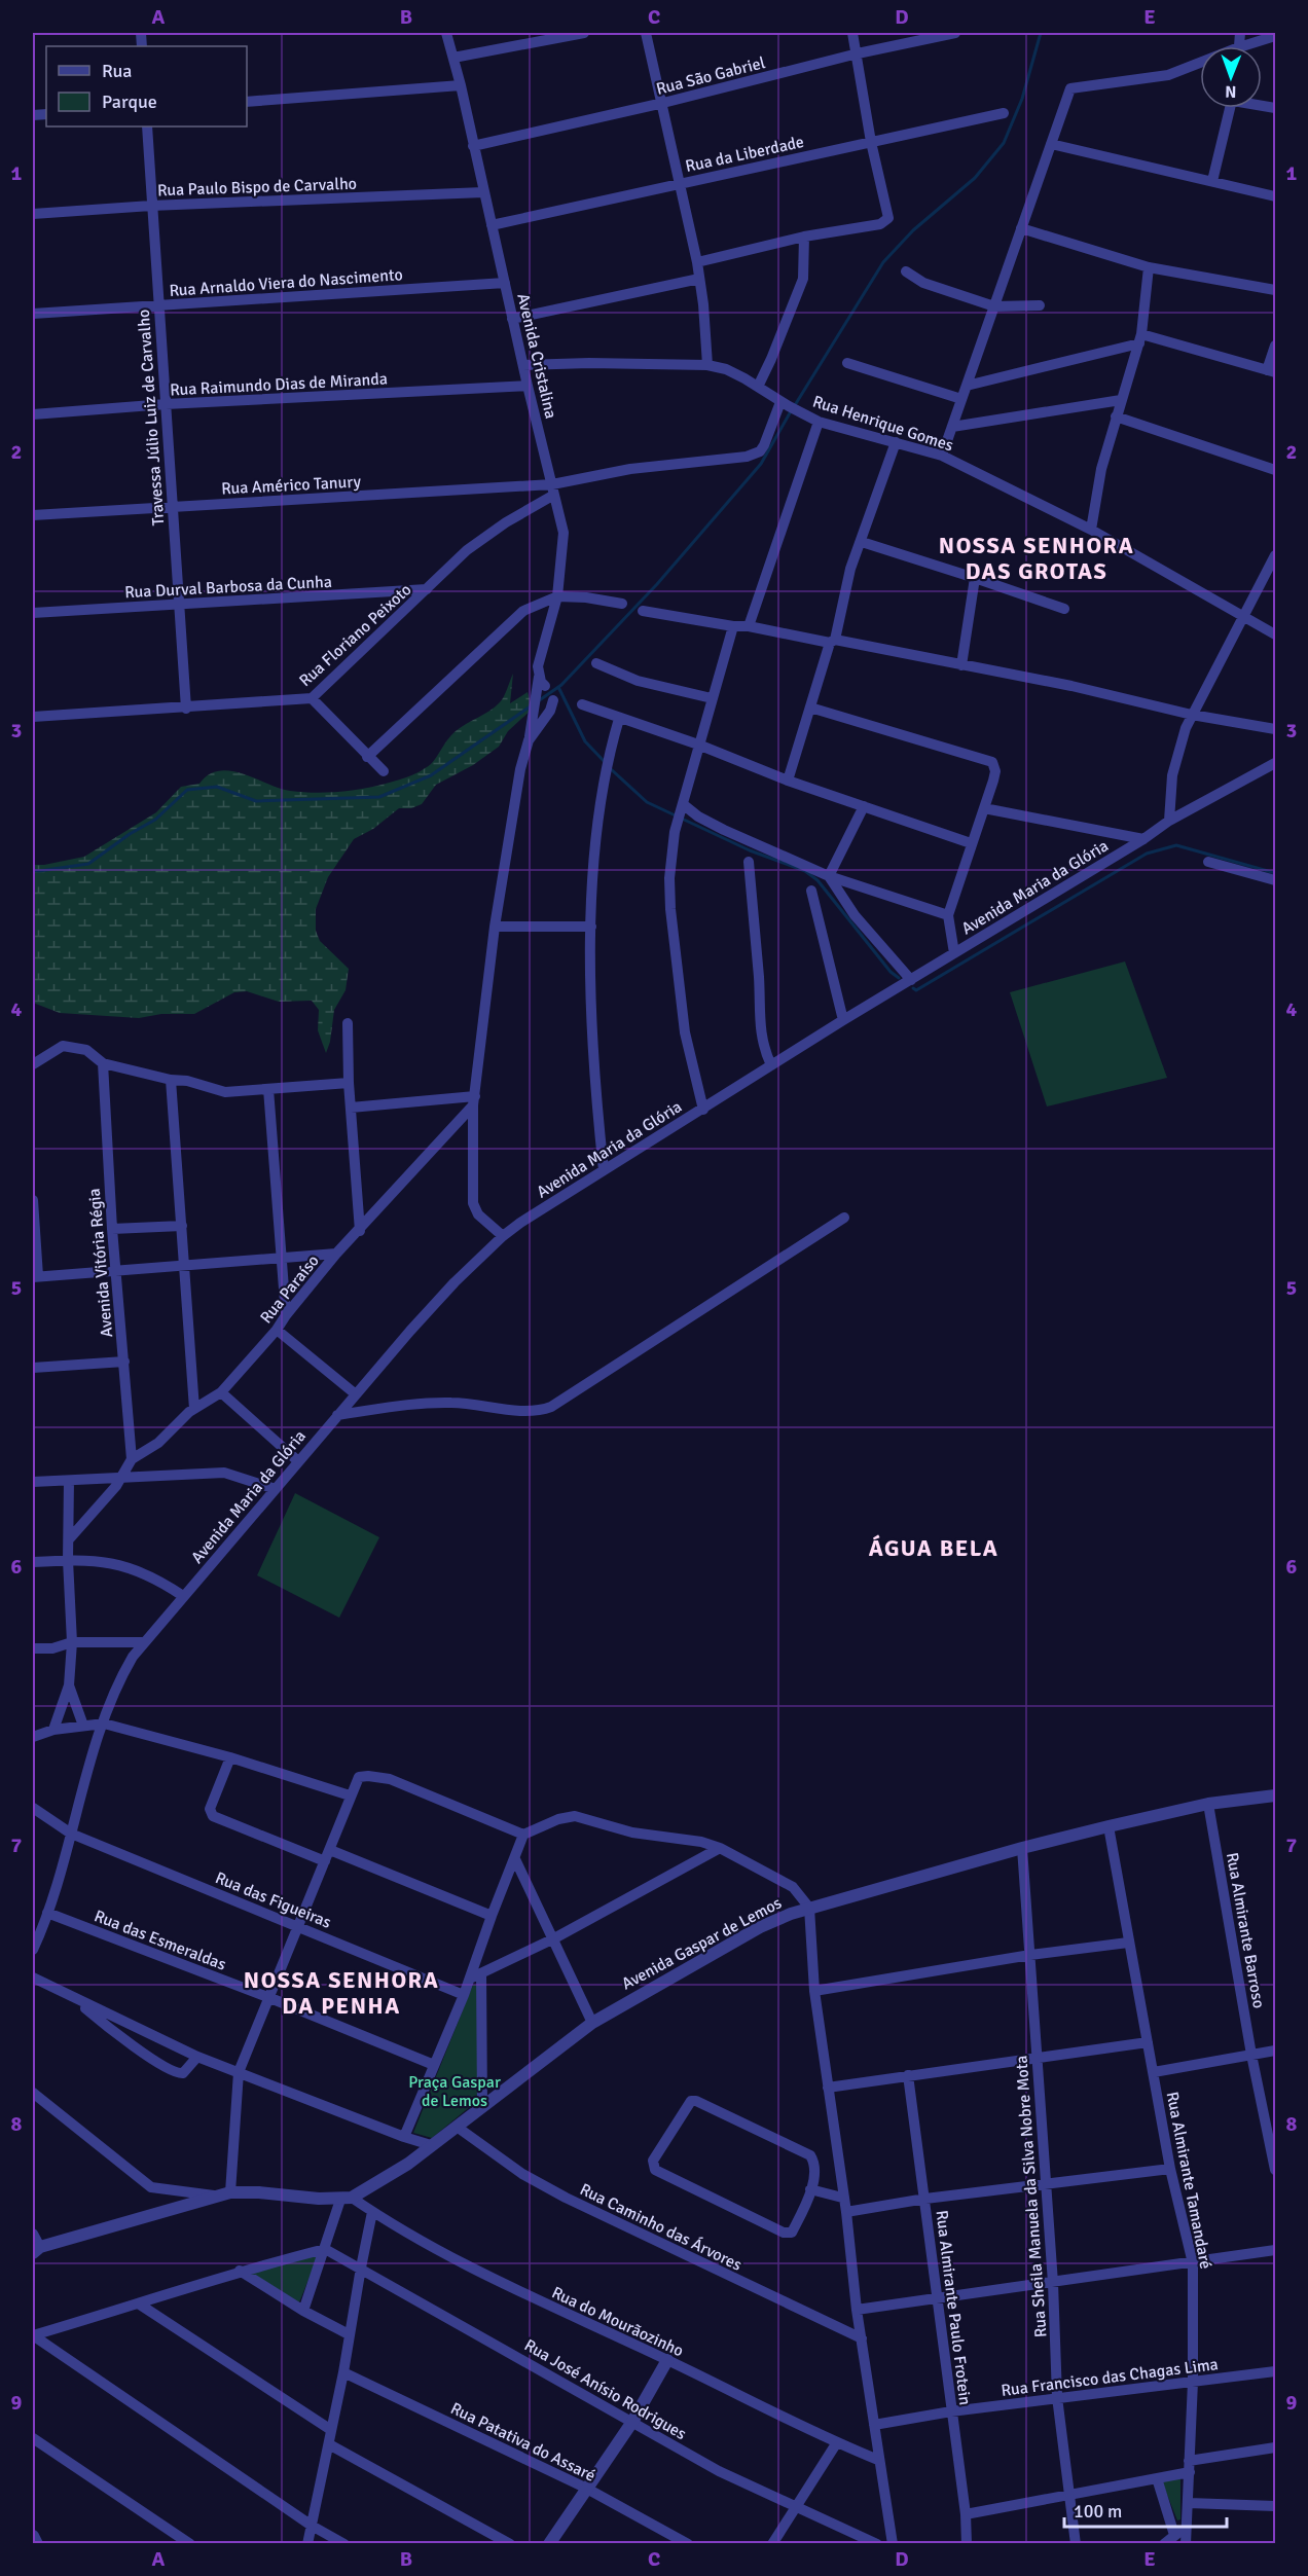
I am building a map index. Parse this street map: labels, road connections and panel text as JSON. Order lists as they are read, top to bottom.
{
  "streets": {
    "street": [
      "Rua São Gabriel",
      "Rua da Liberdade",
      "Rua Paulo Bispo de Carvalho",
      "Rua Arnaldo Viera do Nascimento",
      "Avenida Cristalina",
      "Rua Raimundo Dias de Miranda",
      "Travessa Júlio Luiz de Carvalho",
      "Rua Henrique Gomes",
      "Rua Américo Tanury",
      "Rua Durval Barbosa da Cunha",
      "Rua Floriano Peixoto",
      "Avenida Maria da Glória",
      "Avenida Vitória Régia",
      "Rua Paraíso",
      "Rua das Figueiras",
      "Rua Almirante Barroso",
      "Rua das Esmeraldas",
      "Avenida Gaspar de Lemos",
      "Rua Almirante Tamandaré",
      "Rua Sheila Manuela da Silva Nobre Mota",
      "Rua Caminho das Árvores",
      "Rua Almirante Paulo Frotein",
      "Rua do Mourãozinho",
      "Rua Francisco das Chagas Lima",
      "Rua José Anísio Rodrigues",
      "Rua Patativa do Assaré"
    ]
  },
  "crossings": [
    ["Rua São Gabriel", "Avenida Cristalina"],
    ["Rua da Liberdade", "Avenida Cristalina"],
    ["Rua Paulo Bispo de Carvalho", "Avenida Cristalina"],
    ["Rua Paulo Bispo de Carvalho", "Travessa Júlio Luiz de Carvalho"],
    ["Rua Arnaldo Viera do Nascimento", "Avenida Cristalina"],
    ["Rua Arnaldo Viera do Nascimento", "Travessa Júlio Luiz de Carvalho"],
    ["Avenida Cristalina", "Rua Raimundo Dias de Miranda"],
    ["Avenida Cristalina", "Rua Henrique Gomes"],
    ["Avenida Cristalina", "Rua Américo Tanury"],
    ["Avenida Cristalina", "Rua Floriano Peixoto"],
    ["Rua Raimundo Dias de Miranda", "Travessa Júlio Luiz de Carvalho"],
    ["Travessa Júlio Luiz de Carvalho", "Rua Américo Tanury"],
    ["Travessa Júlio Luiz de Carvalho", "Rua Durval Barbosa da Cunha"],
    ["Travessa Júlio Luiz de Carvalho", "Rua Floriano Peixoto"],
    ["Rua Américo Tanury", "Rua Floriano Peixoto"],
    ["Rua Durval Barbosa da Cunha", "Rua Floriano Peixoto"],
    ["Avenida Maria da Glória", "Rua das Figueiras"],
    ["Avenida Maria da Glória", "Rua das Esmeraldas"],
    ["Avenida Vitória Régia", "Rua Paraíso"],
    ["Rua Almirante Barroso", "Avenida Gaspar de Lemos"],
    ["Avenida Gaspar de Lemos", "Rua Almirante Tamandaré"],
    ["Avenida Gaspar de Lemos", "Rua Sheila Manuela da Silva Nobre Mota"],
    ["Avenida Gaspar de Lemos", "Rua Caminho das Árvores"],
    ["Avenida Gaspar de Lemos", "Rua do Mourãozinho"],
    ["Rua Almirante Tamandaré", "Rua Francisco das Chagas Lima"],
    ["Rua Sheila Manuela da Silva Nobre Mota", "Rua Francisco das Chagas Lima"],
    ["Rua Almirante Paulo Frotein", "Rua Francisco das Chagas Lima"]
  ],
  "districts": ["NOSSA SENHORA DAS GROTAS", "ÁGUA BELA", "NOSSA SENHORA DA PENHA"],
  "parks": ["Praça Gaspar de Lemos"],
  "legend": ["Rua", "Parque"],
  "scale_bar": "100 m",
  "north": "bottom",
  "grid": {
    "columns": [
      "A",
      "B",
      "C",
      "D",
      "E"
    ],
    "rows": [
      "1",
      "2",
      "3",
      "4",
      "5",
      "6",
      "7",
      "8",
      "9"
    ]
  }
}
